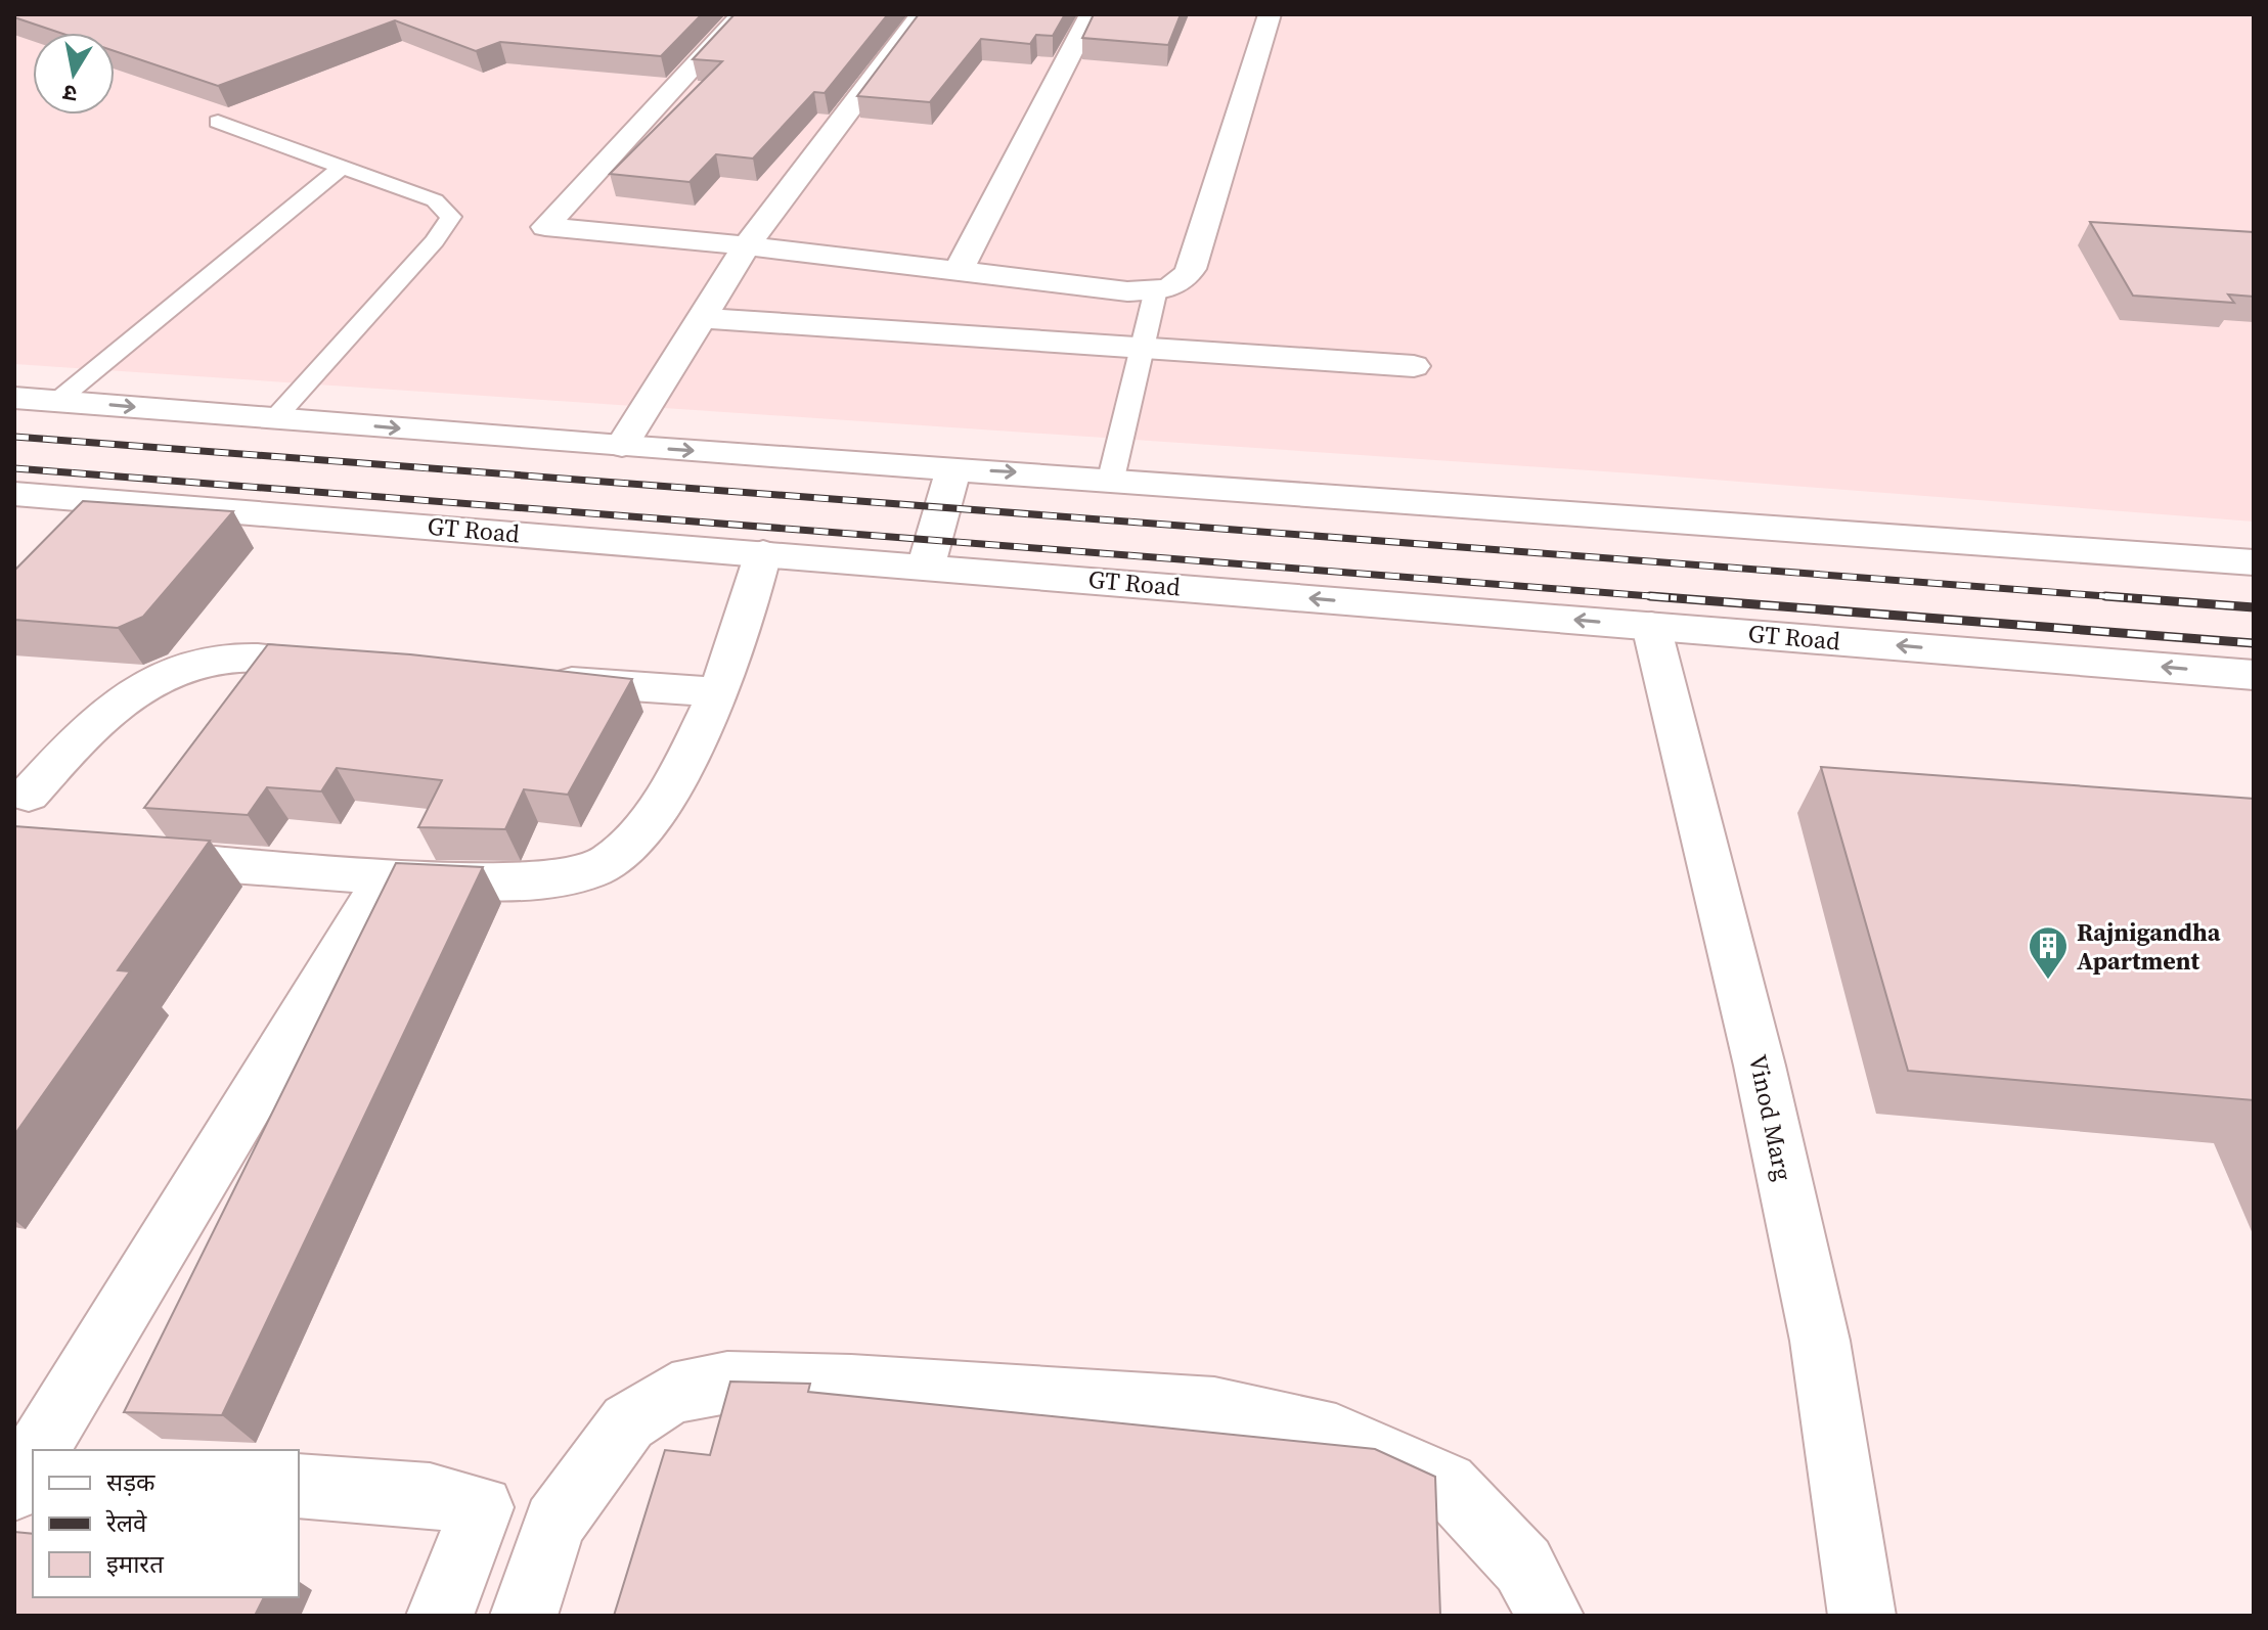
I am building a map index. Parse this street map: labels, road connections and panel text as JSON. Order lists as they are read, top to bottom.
{
  "streets": {
    "main road": ["GT Road", "Vinod Marg"]
  },
  "crossings": [
    ["GT Road", "Vinod Marg"]
  ],
  "places": {
    "building": ["Rajnigandha Apartment"]
  },
  "legend": ["सड़क", "रेलवे", "इमारत"],
  "north": "bottom"
}
